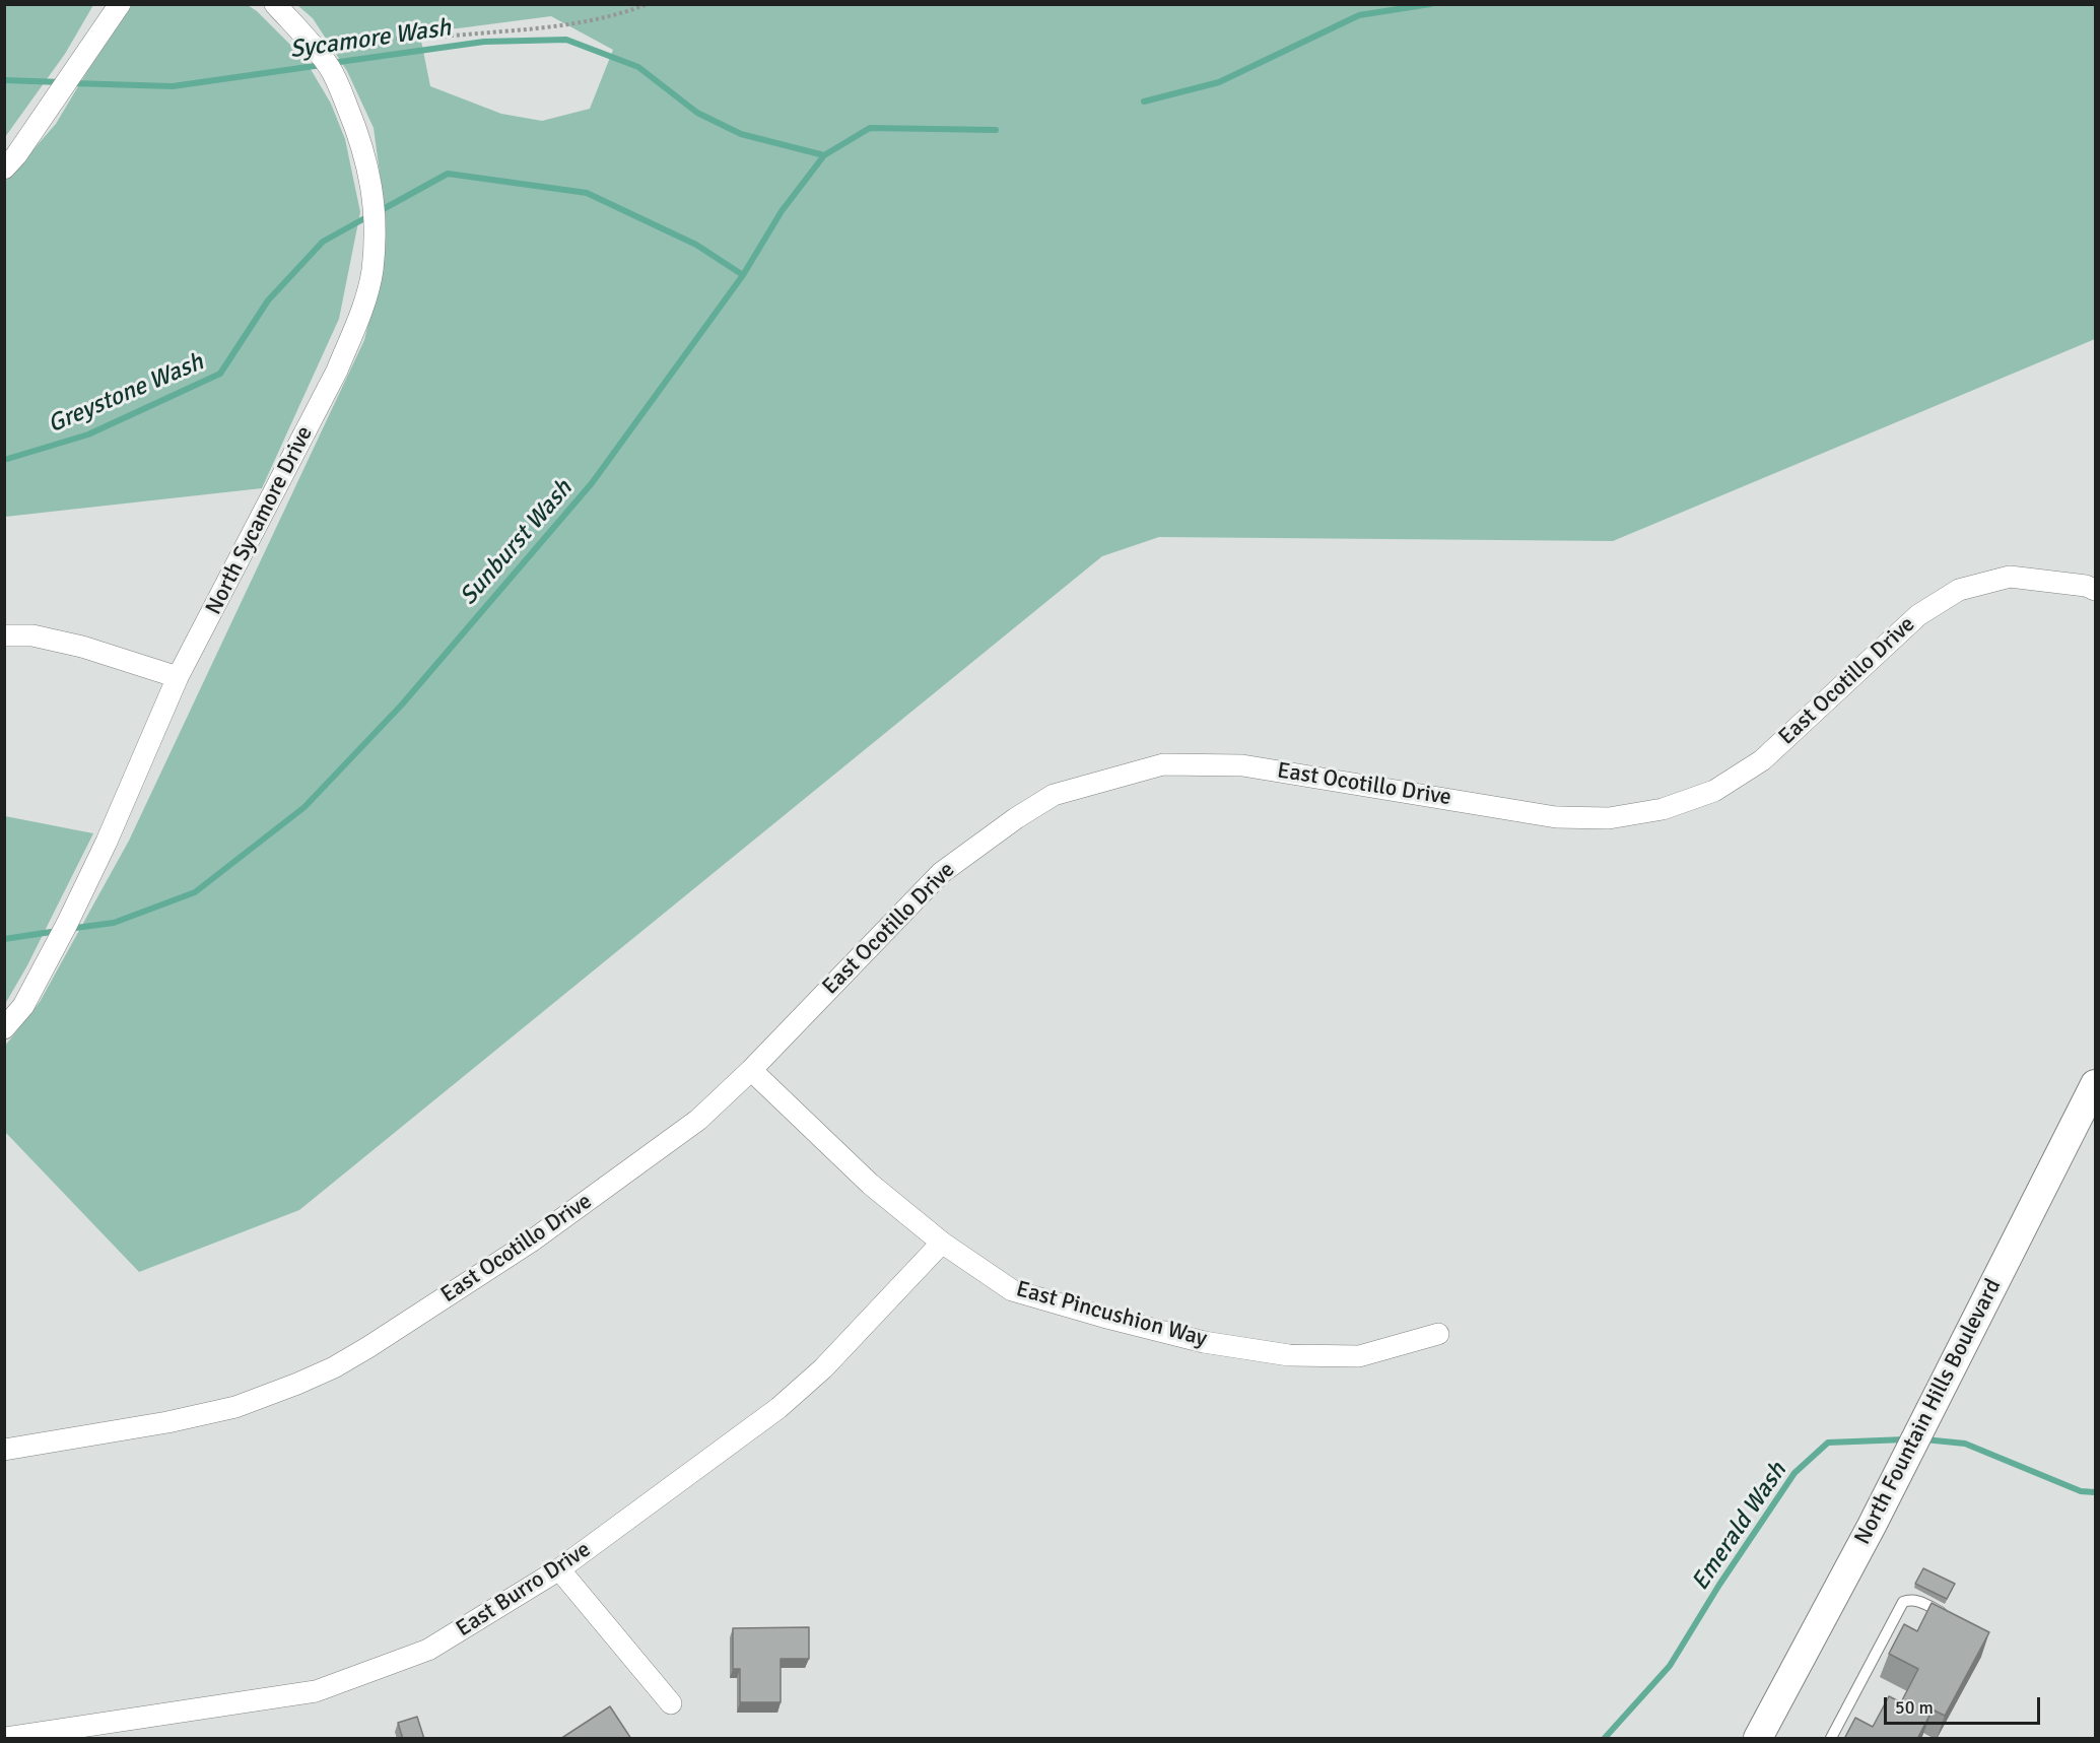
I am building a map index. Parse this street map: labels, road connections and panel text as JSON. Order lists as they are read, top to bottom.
{
  "streets": {
    "main road": ["North Fountain Hills Boulevard"],
    "street": [
      "North Sycamore Drive",
      "East Ocotillo Drive",
      "East Pincushion Way",
      "East Burro Drive"
    ]
  },
  "crossings": [
    ["East Ocotillo Drive", "East Pincushion Way"],
    ["East Pincushion Way", "East Burro Drive"]
  ],
  "water": [
    "Sycamore Wash",
    "Greystone Wash",
    "Sunburst Wash",
    "Emerald Wash"
  ],
  "scale_bar": "50 m"
}
